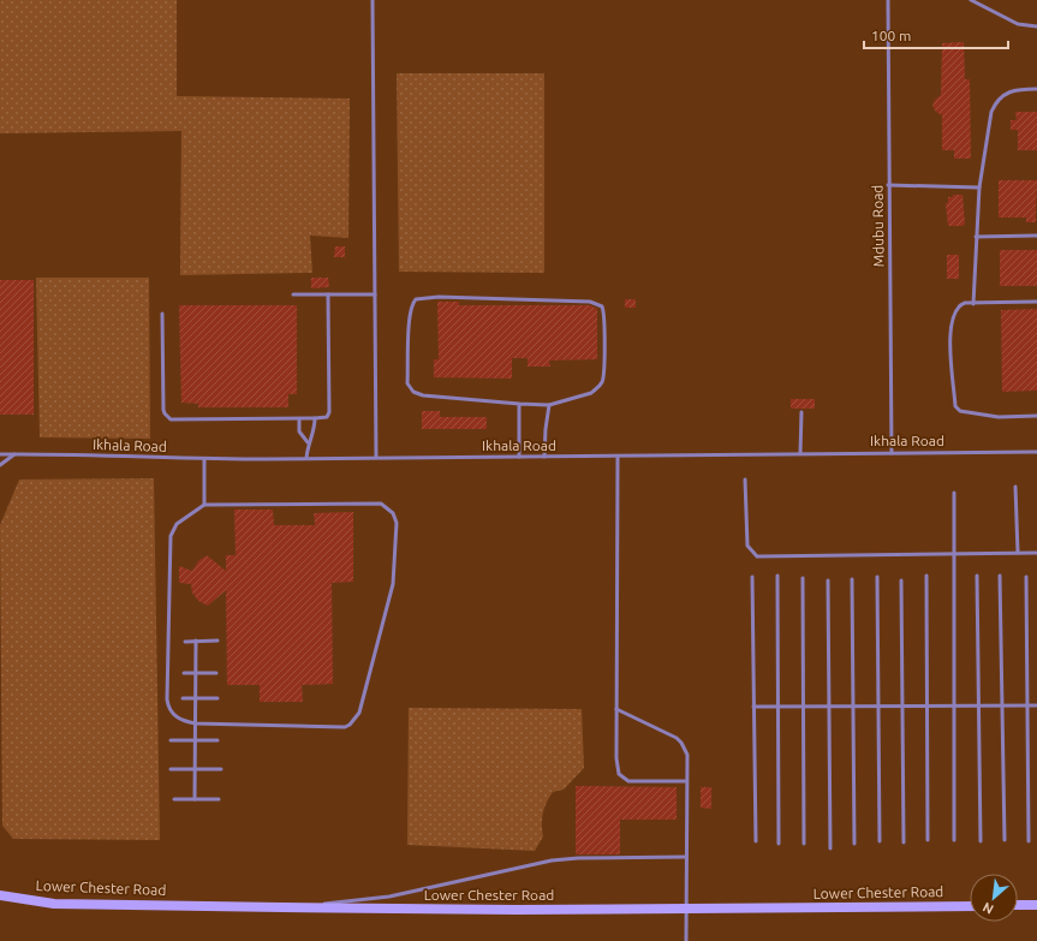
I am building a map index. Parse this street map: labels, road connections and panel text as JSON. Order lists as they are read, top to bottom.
{
  "streets": {
    "street": ["Lower Chester Road"],
    "lane": ["Mdubu Road", "Ikhala Road"]
  },
  "crossings": [
    ["Mdubu Road", "Ikhala Road"]
  ],
  "scale_bar": "100 m",
  "north": "bottom left"
}
